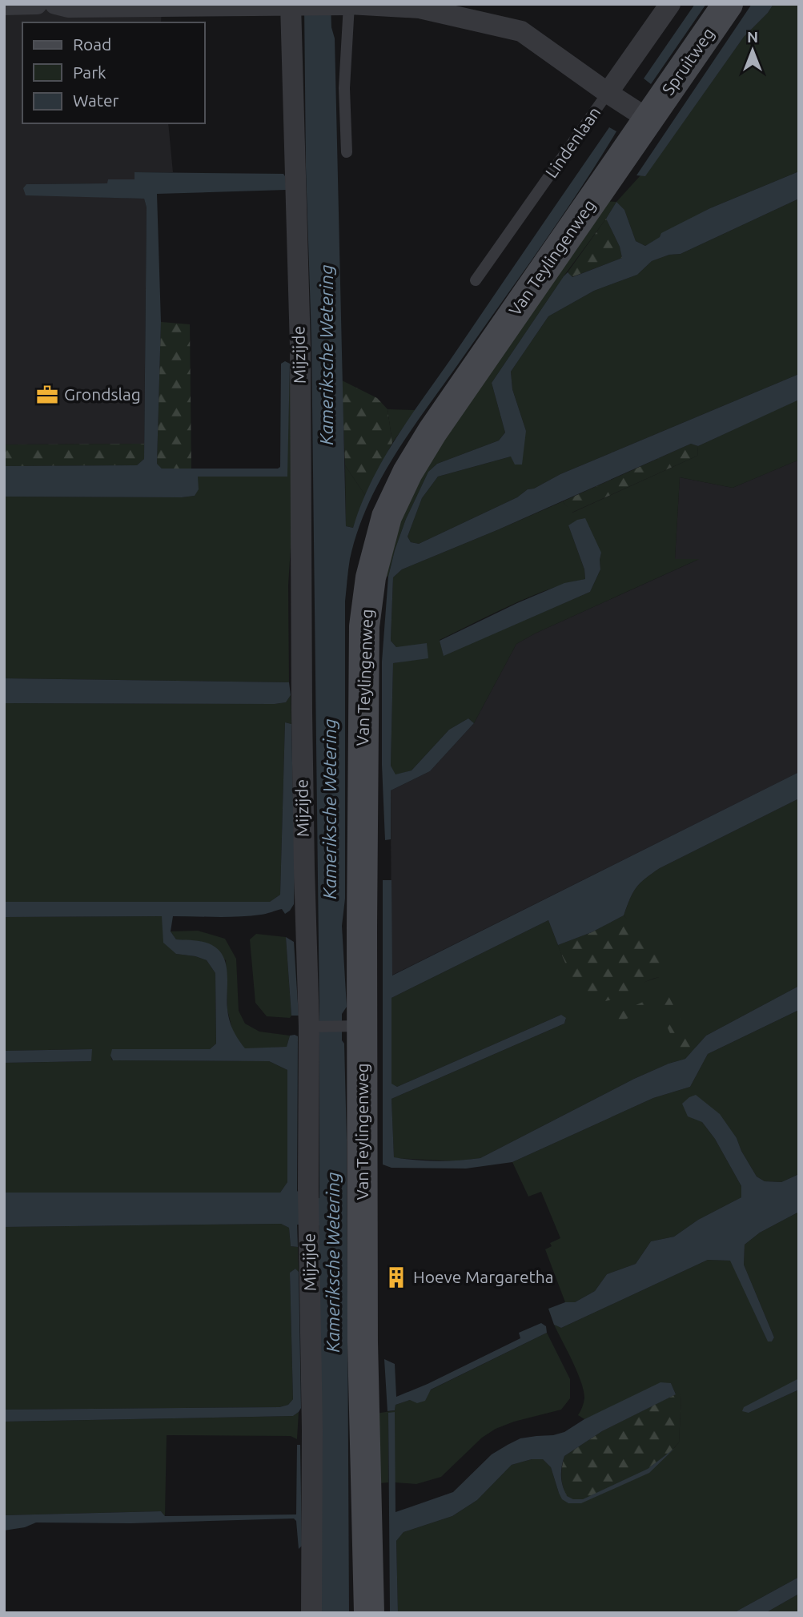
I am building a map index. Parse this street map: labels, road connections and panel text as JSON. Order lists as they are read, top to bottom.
{
  "streets": {
    "main road": ["Spruitweg", "Van Teylingenweg"],
    "street": ["Lindenlaan", "Mijzijde"]
  },
  "crossings": [
    ["Spruitweg", "Van Teylingenweg"]
  ],
  "water": ["Kameriksche Wetering"],
  "places": {
    "office": ["Grondslag"],
    "building": ["Hoeve Margaretha"]
  },
  "legend": ["Road", "Park", "Water"],
  "north": "top"
}
